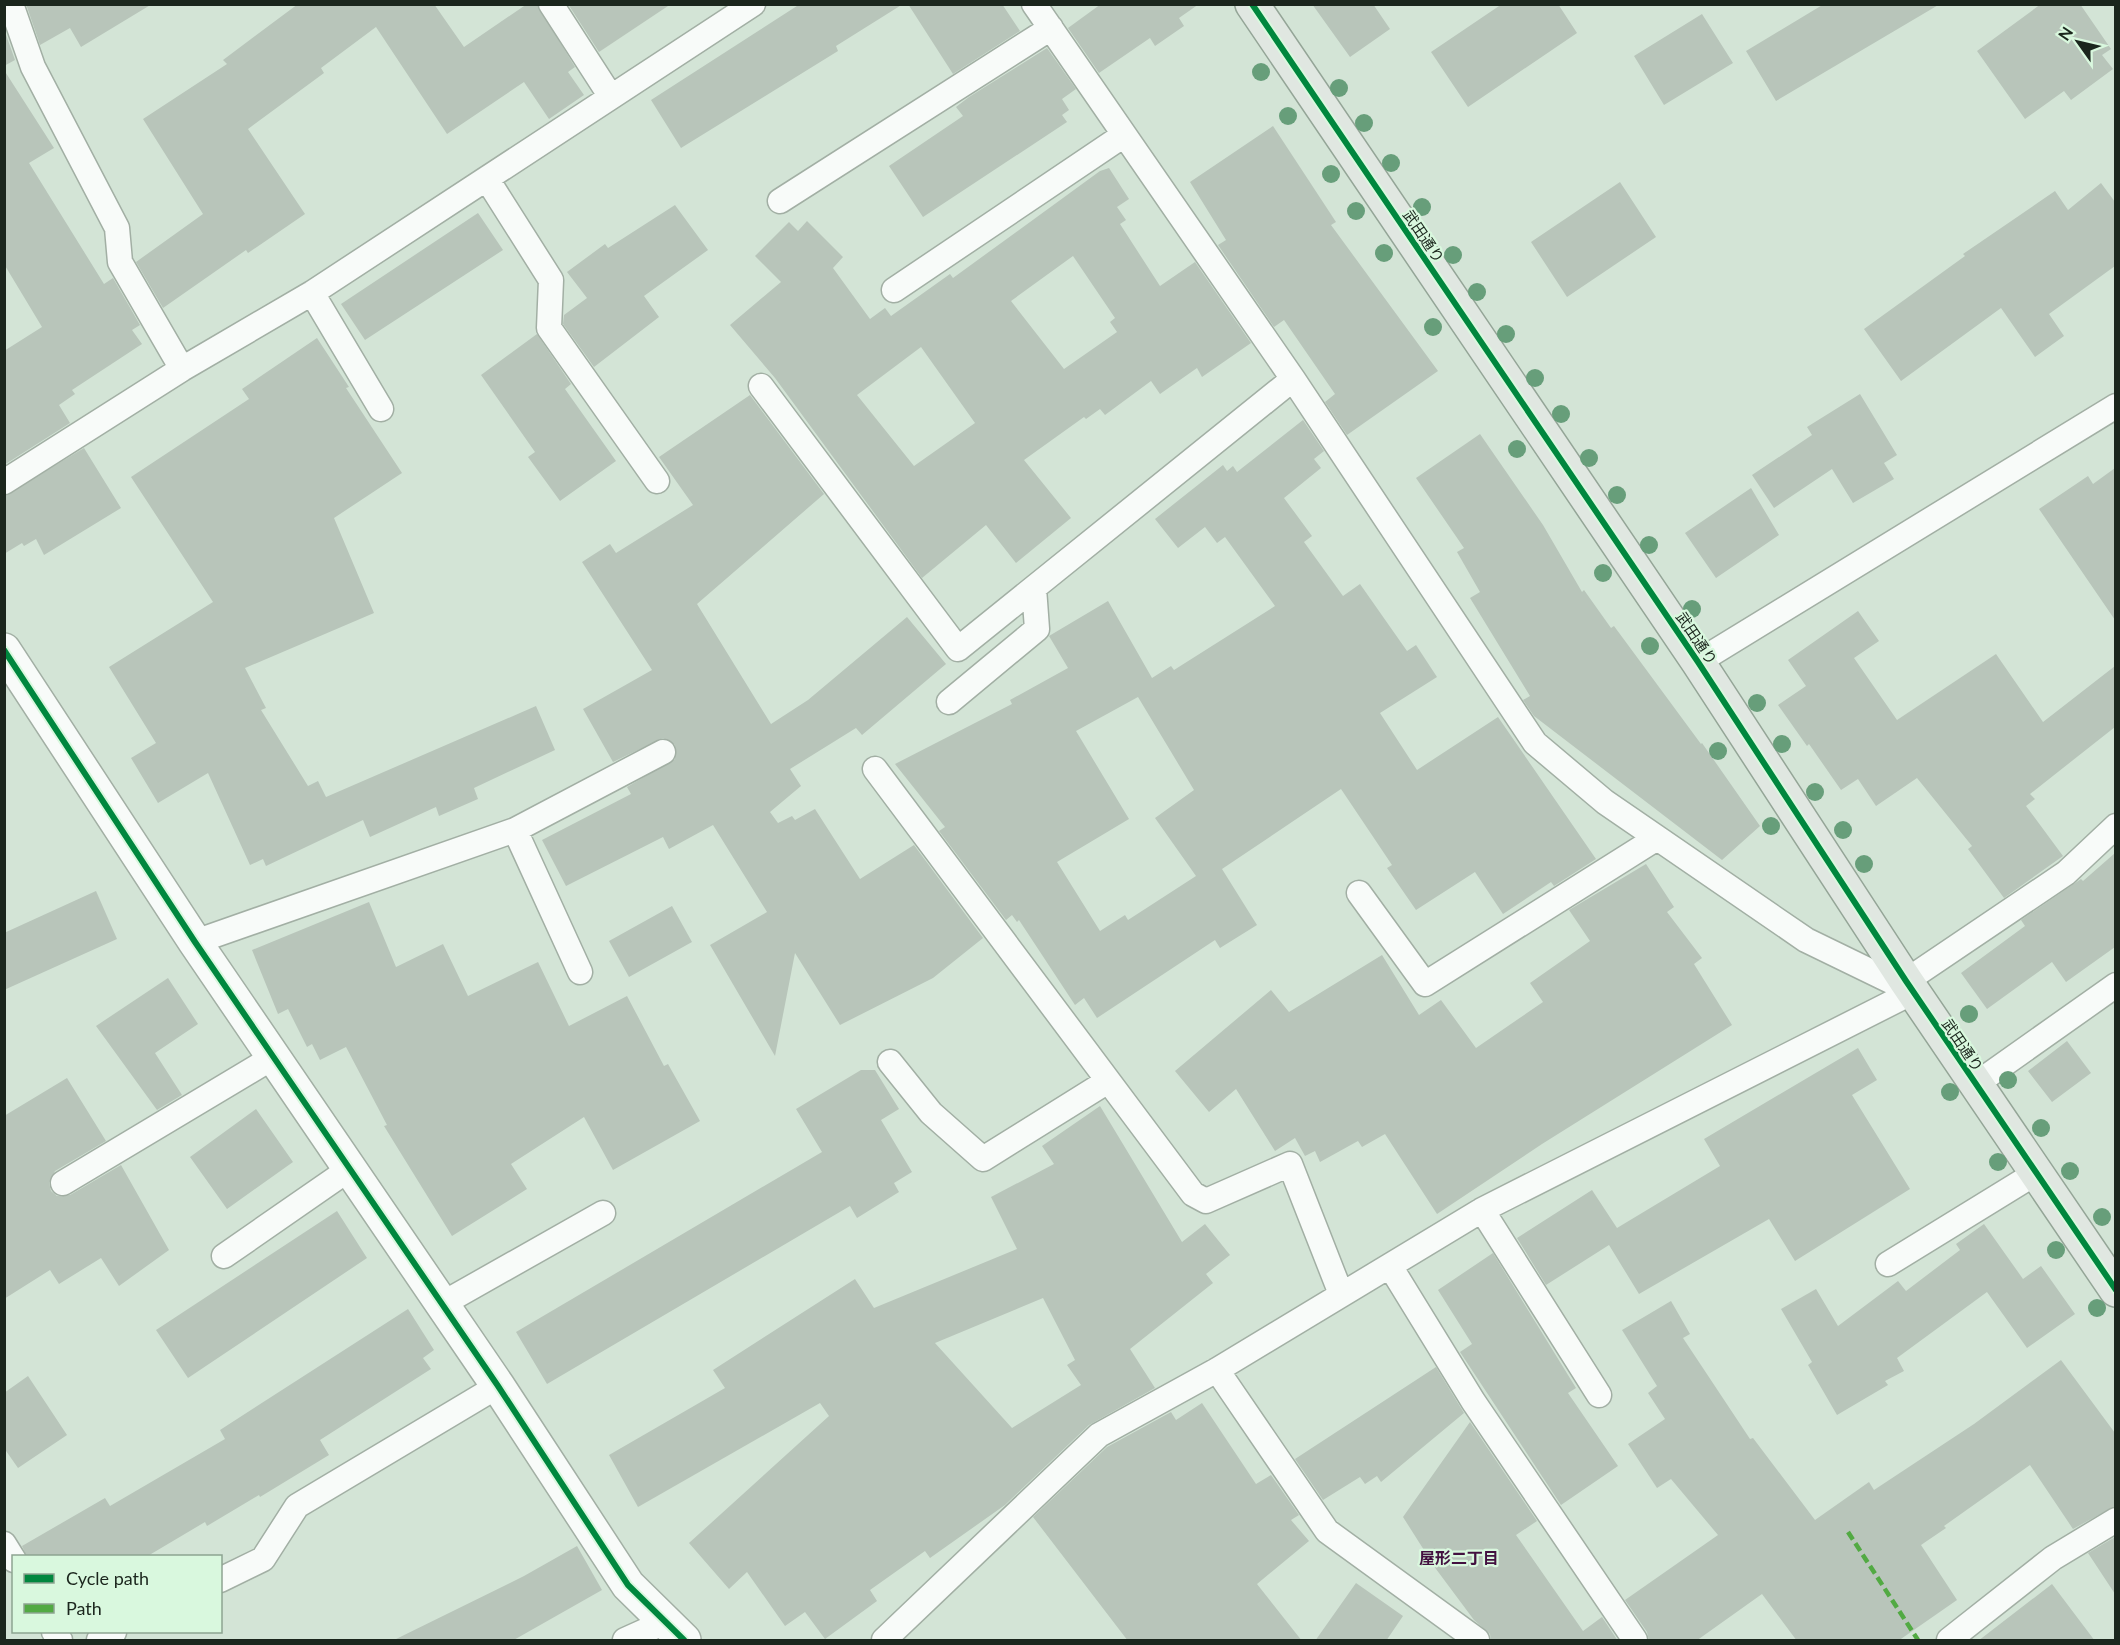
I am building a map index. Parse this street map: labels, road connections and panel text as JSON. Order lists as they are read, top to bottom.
{
  "streets": {
    "main road": ["武田通り"]
  },
  "districts": ["屋形二丁目"],
  "legend": ["Cycle path", "Path"],
  "north": "top left"
}
